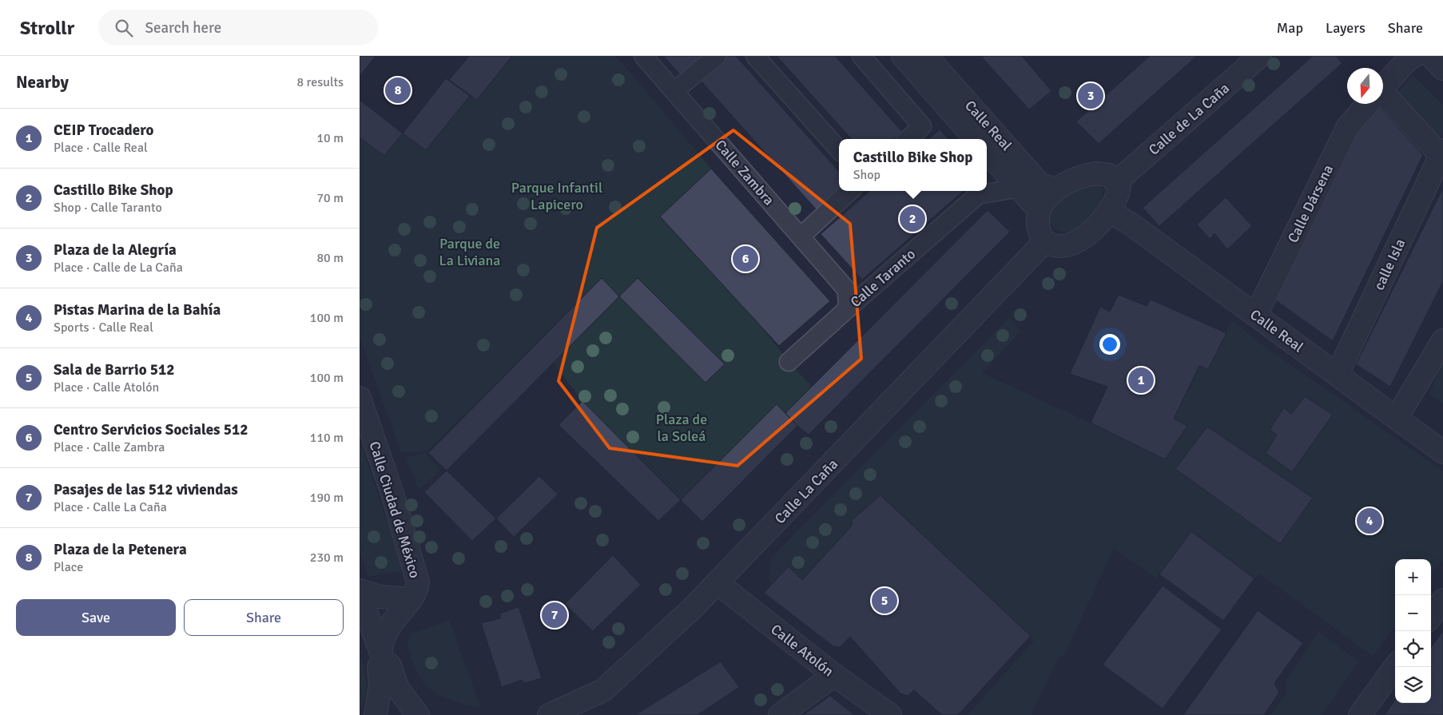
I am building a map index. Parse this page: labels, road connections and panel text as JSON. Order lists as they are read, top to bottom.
{
  "streets": {
    "street": [
      "Calle de La Caña",
      "Calle Real",
      "Calle Zambra",
      "Calle Dársena",
      "calle Isla",
      "Calle Taranto",
      "Calle La Caña",
      "Calle Ciudad de México",
      "Calle Atolón"
    ]
  },
  "crossings": [
    ["Calle de La Caña", "Calle Real"],
    ["Calle de La Caña", "Calle La Caña"],
    ["Calle Real", "Calle Dársena"],
    ["Calle Real", "calle Isla"],
    ["Calle Real", "Calle Taranto"],
    ["Calle Real", "Calle La Caña"],
    ["Calle Zambra", "Calle Taranto"],
    ["Calle La Caña", "Calle Atolón"]
  ],
  "parks": ["Parque Infantil Lapicero", "Parque de La Liviana", "Plaza de la Soleá"],
  "north": "bottom",
  "page": {
    "header": "Strollr",
    "search": "Search here",
    "nav": ["Map", "Layers", "Share"],
    "heading": ["Nearby", "8 results"],
    "pins": [
      "8",
      "3",
      "2",
      "6",
      "1",
      "4",
      "5",
      "7"
    ],
    "list": [
      {
        "mark": "1",
        "name": "CEIP Trocadero",
        "note": "Place · Calle Real",
        "value": "10 m"
      },
      {
        "mark": "2",
        "name": "Castillo Bike Shop",
        "note": "Shop · Calle Taranto",
        "value": "70 m"
      },
      {
        "mark": "3",
        "name": "Plaza de la Alegría",
        "note": "Place · Calle de La Caña",
        "value": "80 m"
      },
      {
        "mark": "4",
        "name": "Pistas Marina de la Bahía",
        "note": "Sports · Calle Real",
        "value": "100 m"
      },
      {
        "mark": "5",
        "name": "Sala de Barrio 512",
        "note": "Place · Calle Atolón",
        "value": "100 m"
      },
      {
        "mark": "6",
        "name": "Centro Servicios Sociales 512",
        "note": "Place · Calle Zambra",
        "value": "110 m"
      },
      {
        "mark": "7",
        "name": "Pasajes de las 512 viviendas",
        "note": "Place · Calle La Caña",
        "value": "190 m"
      },
      {
        "mark": "8",
        "name": "Plaza de la Petenera",
        "note": "Place",
        "value": "230 m"
      }
    ],
    "popup": ["Castillo Bike Shop", "Shop"],
    "map_buttons": ["+", "−"],
    "buttons": ["Save", "Share"]
  }
}
